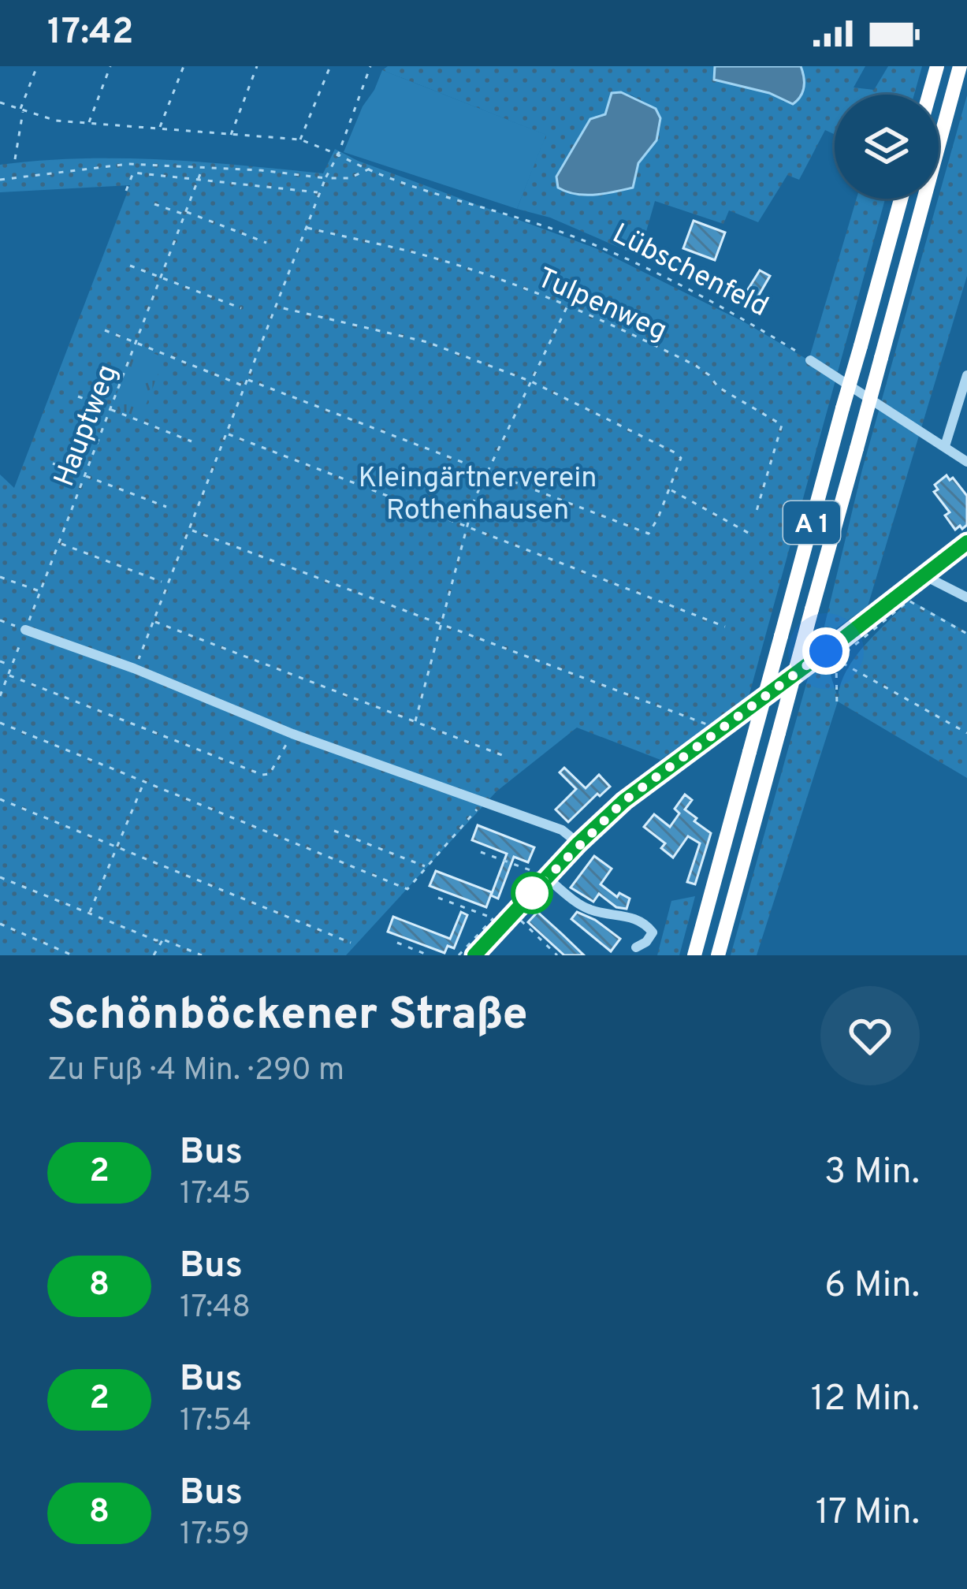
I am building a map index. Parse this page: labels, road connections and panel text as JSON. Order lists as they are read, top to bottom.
{
  "streets": {
    "highway": ["A 1"],
    "path": ["Lübschenfeld", "Tulpenweg", "Hauptweg"]
  },
  "parks": ["Kleingärtnerverein Rothenhausen"],
  "lines": ["bus line 2"],
  "page": {
    "status": "17:42",
    "heading": ["Schönböckener Straße", "Zu Fuß · 4 Min. · 290 m"],
    "list": [
      {
        "mark": "2",
        "name": "Bus",
        "note": "17:45",
        "value": "3 Min."
      },
      {
        "mark": "8",
        "name": "Bus",
        "note": "17:48",
        "value": "6 Min."
      },
      {
        "mark": "2",
        "name": "Bus",
        "note": "17:54",
        "value": "12 Min."
      },
      {
        "mark": "8",
        "name": "Bus",
        "note": "17:59",
        "value": "17 Min."
      }
    ]
  }
}
